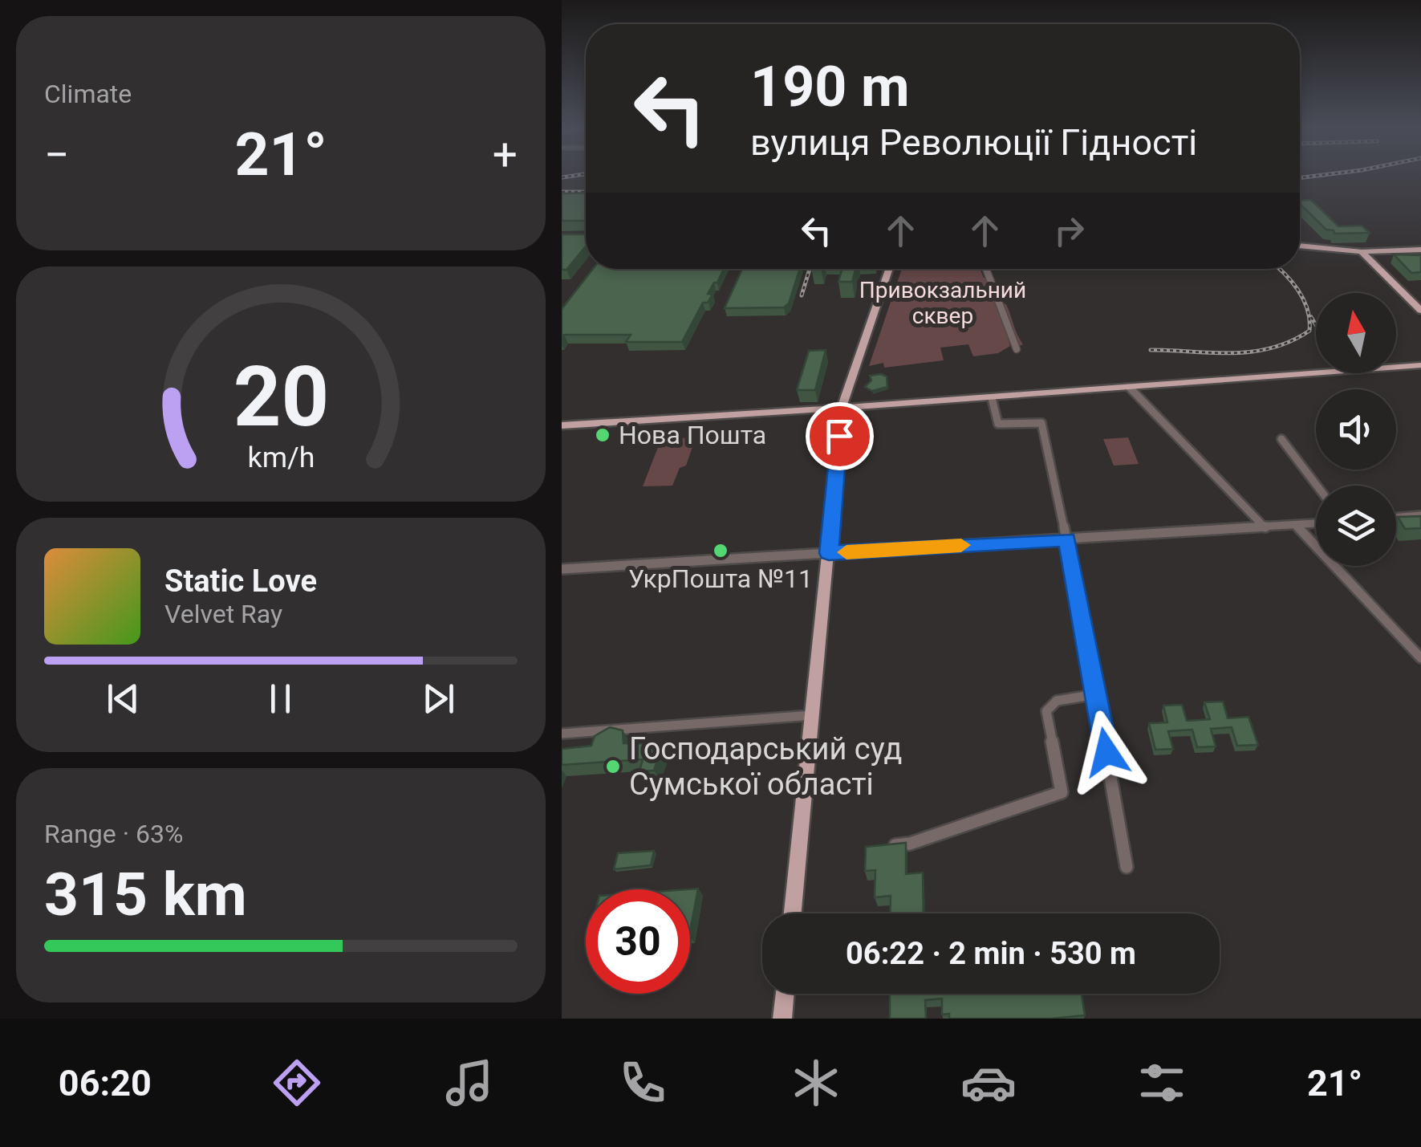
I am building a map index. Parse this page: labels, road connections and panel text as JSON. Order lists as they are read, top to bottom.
{
  "parks": ["Привокзальний сквер"],
  "places": ["Нова Пошта", "УкрПошта №11", "Господарський суд Сумської області"],
  "north": "top",
  "page": {
    "tile": [
      "Climate",
      ["Range · 63%", "315 km"]
    ],
    "turn": ["190 m", "вулиця Революції Гідності"],
    "heat": ["−", "21°", "+"],
    "song": ["Static Love", "Velvet Ray"],
    "limit": "30",
    "trip": "06:22 · 2 min · 530 m",
    "tabs": ["06:20", "21°"],
    "gauge": ["20", "km/h"]
  }
}
